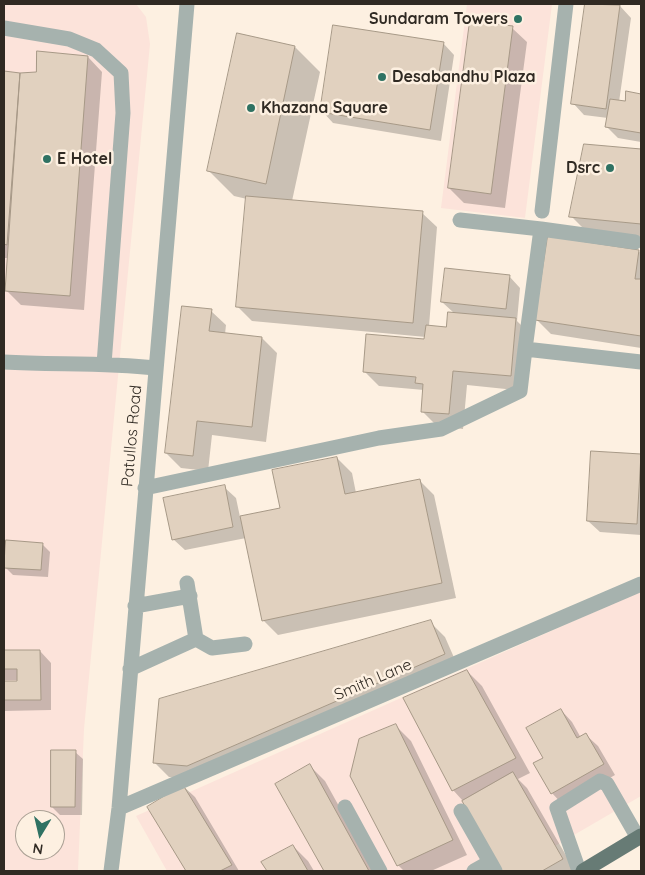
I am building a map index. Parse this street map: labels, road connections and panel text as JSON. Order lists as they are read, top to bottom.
{
  "streets": {
    "street": ["Patullos Road", "Smith Lane"]
  },
  "crossings": [
    ["Patullos Road", "Smith Lane"]
  ],
  "places": [
    "Sundaram Towers",
    "Desabandhu Plaza",
    "Khazana Square",
    "E Hotel",
    "Dsrc"
  ],
  "north": "bottom"
}
